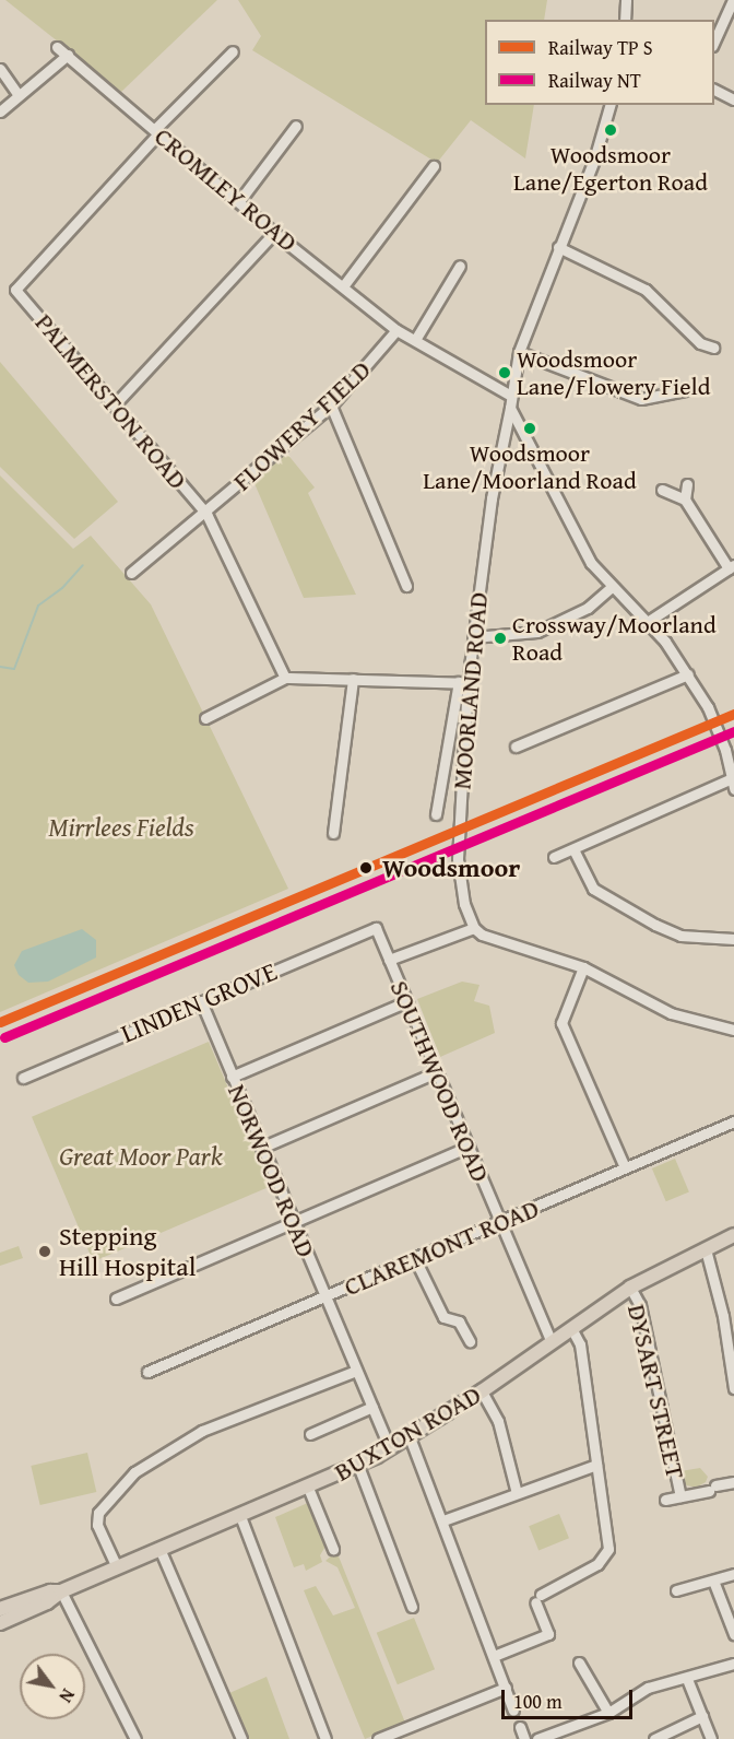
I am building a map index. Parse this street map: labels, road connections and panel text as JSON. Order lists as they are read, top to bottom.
{
  "streets": {
    "highway": ["BUXTON ROAD"],
    "street": [
      "CROMLEY ROAD",
      "PALMERSTON ROAD",
      "FLOWERY FIELD",
      "MOORLAND ROAD",
      "LINDEN GROVE",
      "SOUTHWOOD ROAD",
      "NORWOOD ROAD",
      "CLAREMONT ROAD",
      "DYSART STREET"
    ]
  },
  "crossings": [
    ["CROMLEY ROAD", "PALMERSTON ROAD"],
    ["CROMLEY ROAD", "FLOWERY FIELD"],
    ["PALMERSTON ROAD", "FLOWERY FIELD"],
    ["LINDEN GROVE", "SOUTHWOOD ROAD"],
    ["LINDEN GROVE", "NORWOOD ROAD"],
    ["SOUTHWOOD ROAD", "CLAREMONT ROAD"],
    ["SOUTHWOOD ROAD", "BUXTON ROAD"],
    ["NORWOOD ROAD", "CLAREMONT ROAD"],
    ["NORWOOD ROAD", "BUXTON ROAD"],
    ["DYSART STREET", "BUXTON ROAD"]
  ],
  "parks": ["Mirrlees Fields", "Great Moor Park"],
  "places": [
    "Woodsmoor Lane/Egerton Road",
    "Woodsmoor Lane/Flowery Field",
    "Woodsmoor Lane/Moorland Road",
    "Crossway/Moorland Road",
    "Woodsmoor",
    "Stepping Hill Hospital"
  ],
  "lines": ["rail line NT"],
  "legend": ["Railway TP S", "Railway NT"],
  "scale_bar": "100 m",
  "north": "bottom right"
}
